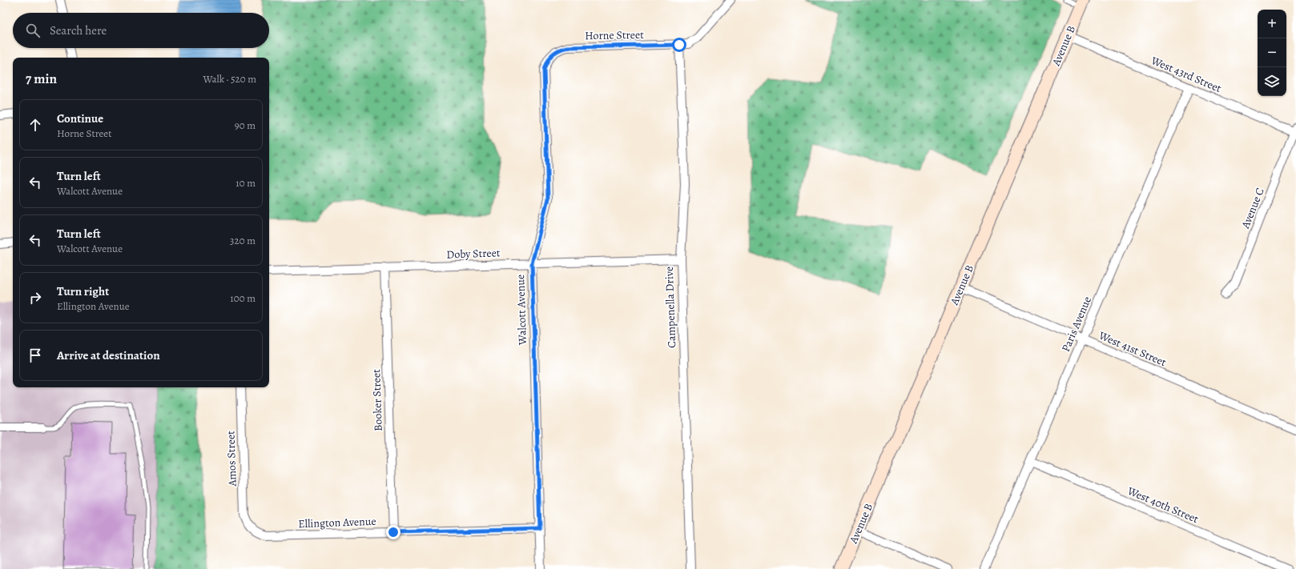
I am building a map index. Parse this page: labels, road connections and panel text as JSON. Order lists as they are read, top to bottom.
{
  "streets": {
    "main road": ["Avenue B"],
    "street": [
      "Horne Street",
      "West 43rd Street",
      "Avenue C",
      "Doby Street",
      "Campenella Drive",
      "Walcott Avenue",
      "Paris Avenue",
      "West 41st Street",
      "Booker Street",
      "Amos Street",
      "West 40th Street",
      "Ellington Avenue"
    ]
  },
  "crossings": [
    ["Horne Street", "Campenella Drive"],
    ["Horne Street", "Walcott Avenue"],
    ["Avenue B", "West 43rd Street"],
    ["Avenue B", "West 41st Street"],
    ["West 43rd Street", "Avenue C"],
    ["West 43rd Street", "Paris Avenue"],
    ["Doby Street", "Campenella Drive"],
    ["Doby Street", "Walcott Avenue"],
    ["Doby Street", "Booker Street"],
    ["Walcott Avenue", "Ellington Avenue"],
    ["Paris Avenue", "West 41st Street"],
    ["Paris Avenue", "West 40th Street"],
    ["Booker Street", "Ellington Avenue"],
    ["Amos Street", "Ellington Avenue"]
  ],
  "page": {
    "map_buttons": ["+", "−"],
    "search": "Search here",
    "heading": ["7 min", "Walk · 520 m"],
    "list": [
      ["Continue", "Horne Street", "90 m"],
      ["Turn left", "Walcott Avenue", "10 m"],
      ["Turn left", "Walcott Avenue", "320 m"],
      ["Turn right", "Ellington Avenue", "100 m"],
      "Arrive at destination"
    ]
  }
}
